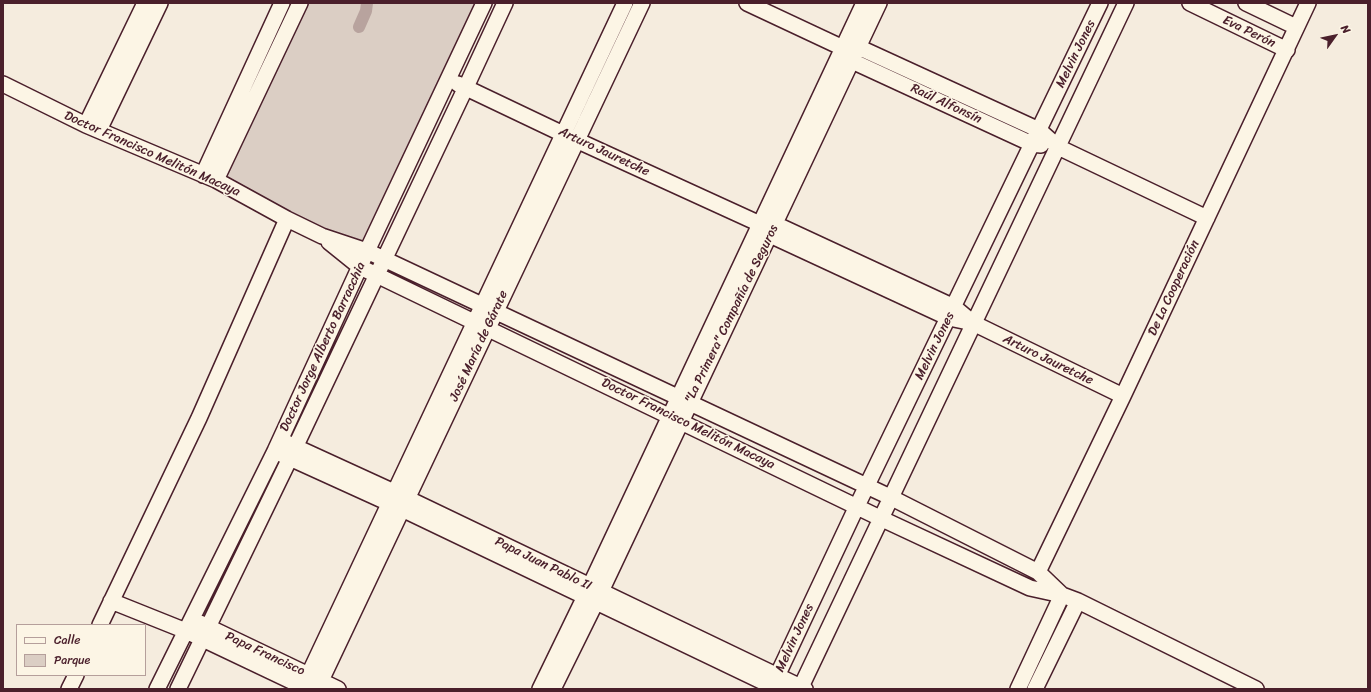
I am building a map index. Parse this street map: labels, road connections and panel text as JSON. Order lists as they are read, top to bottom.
{
  "streets": {
    "street": [
      "Eva Perón",
      "Melvin Jones",
      "Raúl Alfonsín",
      "Arturo Jauretche",
      "Doctor Francisco Melitón Macaya",
      "De La Cooperación",
      "\"La Primera\" Compañía de Seguros",
      "José María de Gárate",
      "Doctor Jorge Alberto Barracchia",
      "Papa Juan Pablo II",
      "Papa Francisco"
    ]
  },
  "crossings": [
    ["Eva Perón", "De La Cooperación"],
    ["Melvin Jones", "Raúl Alfonsín"],
    ["Melvin Jones", "Arturo Jauretche"],
    ["Melvin Jones", "Doctor Francisco Melitón Macaya"],
    ["Melvin Jones", "Papa Juan Pablo II"],
    ["Raúl Alfonsín", "De La Cooperación"],
    ["Raúl Alfonsín", "\"La Primera\" Compañía de Seguros"],
    ["Arturo Jauretche", "De La Cooperación"],
    ["Arturo Jauretche", "\"La Primera\" Compañía de Seguros"],
    ["Arturo Jauretche", "José María de Gárate"],
    ["Arturo Jauretche", "Doctor Jorge Alberto Barracchia"],
    ["Doctor Francisco Melitón Macaya", "De La Cooperación"],
    ["Doctor Francisco Melitón Macaya", "\"La Primera\" Compañía de Seguros"],
    ["Doctor Francisco Melitón Macaya", "José María de Gárate"],
    ["Doctor Francisco Melitón Macaya", "Doctor Jorge Alberto Barracchia"],
    ["\"La Primera\" Compañía de Seguros", "Papa Juan Pablo II"],
    ["José María de Gárate", "Papa Juan Pablo II"],
    ["José María de Gárate", "Papa Francisco"],
    ["Doctor Jorge Alberto Barracchia", "Papa Juan Pablo II"],
    ["Doctor Jorge Alberto Barracchia", "Papa Francisco"]
  ],
  "legend": ["Calle", "Parque"],
  "north": "top right"
}
